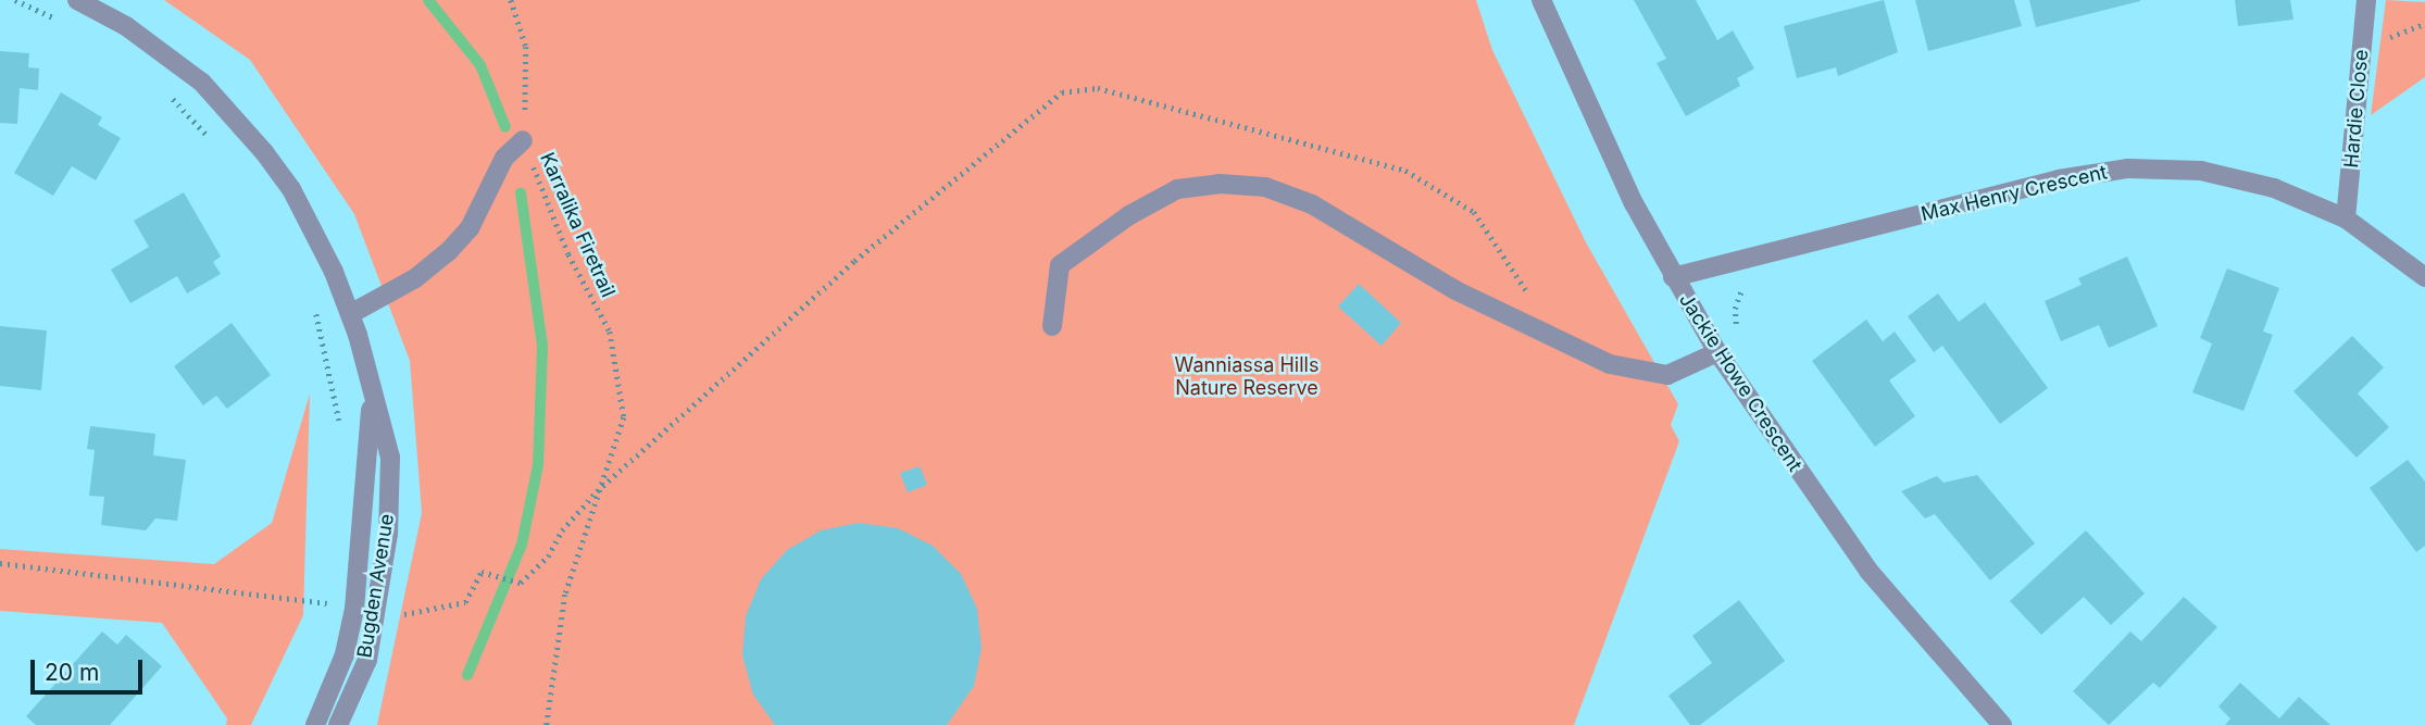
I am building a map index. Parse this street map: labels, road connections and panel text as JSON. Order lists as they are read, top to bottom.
{
  "streets": {
    "street": [
      "Hardie Close",
      "Max Henry Crescent",
      "Jackie Howe Crescent",
      "Bugden Avenue"
    ],
    "path": ["Karralika Firetrail"]
  },
  "crossings": [
    ["Hardie Close", "Max Henry Crescent"],
    ["Max Henry Crescent", "Jackie Howe Crescent"]
  ],
  "parks": ["Wanniassa Hills Nature Reserve"],
  "scale_bar": "20 m"
}
